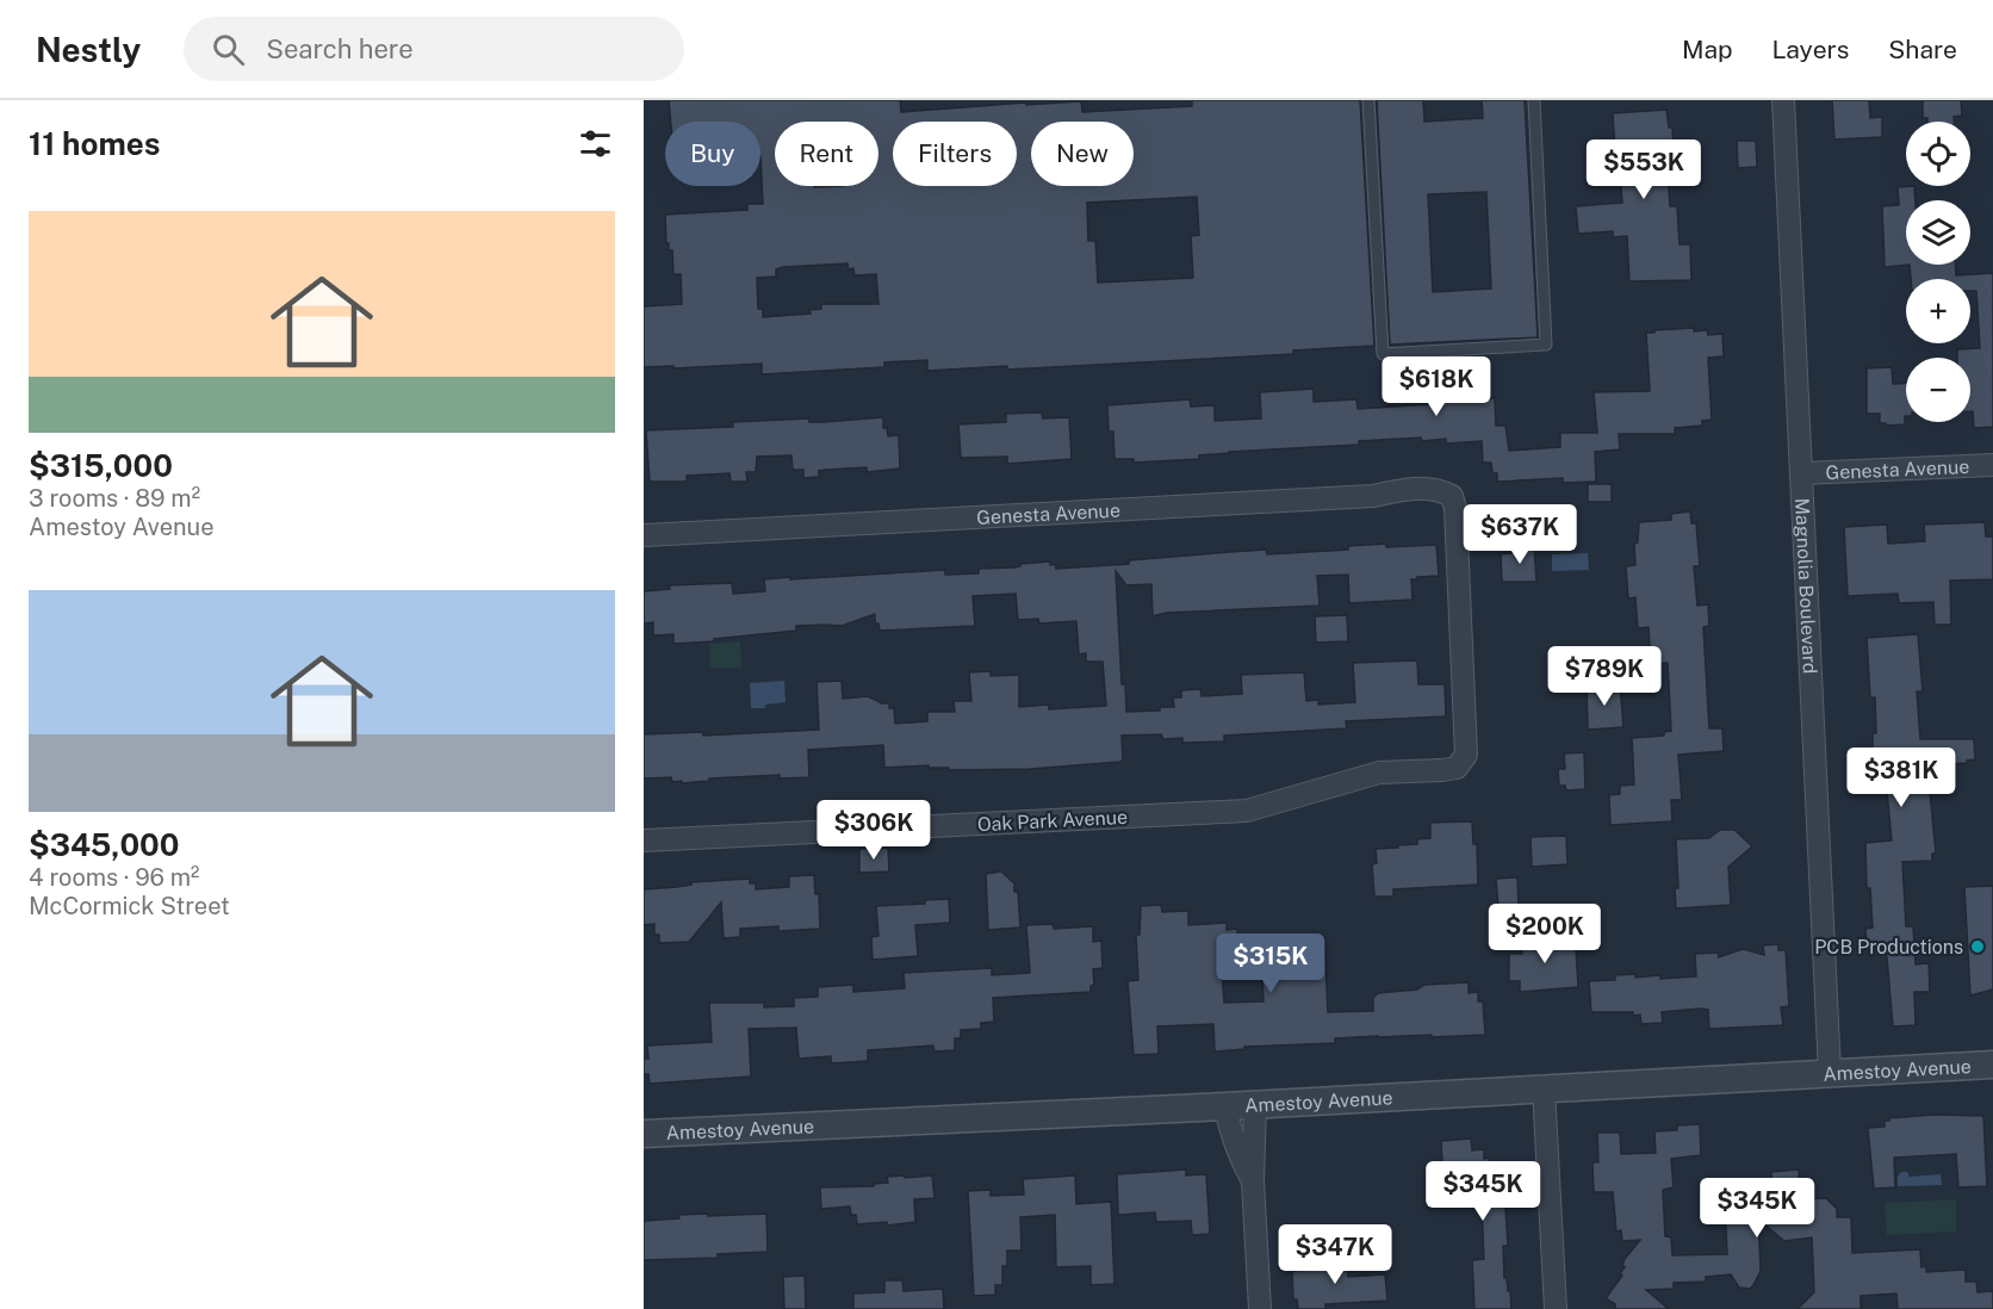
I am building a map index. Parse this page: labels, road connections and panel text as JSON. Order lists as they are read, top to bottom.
{
  "streets": {
    "street": [
      "Genesta Avenue",
      "Magnolia Boulevard",
      "Oak Park Avenue",
      "Amestoy Avenue"
    ]
  },
  "crossings": [
    ["Genesta Avenue", "Magnolia Boulevard"],
    ["Genesta Avenue", "Oak Park Avenue"],
    ["Magnolia Boulevard", "Amestoy Avenue"]
  ],
  "places": ["PCB Productions"],
  "page": {
    "header": "Nestly",
    "search": "Search here",
    "nav": ["Map", "Layers", "Share"],
    "heading": "11 homes",
    "map_buttons": ["+", "−"],
    "chip": [
      "Buy",
      "Rent",
      "Filters",
      "New"
    ],
    "price": [
      "$553K",
      "$618K",
      "$637K",
      "$789K",
      "$381K",
      "$306K",
      "$200K",
      "$315K",
      "$345K",
      "$345K",
      "$347K"
    ],
    "list": [
      {
        "name": "$315,000",
        "note": "3 rooms · 89 m² · Amestoy Avenue"
      },
      {
        "name": "$345,000",
        "note": "4 rooms · 96 m² · McCormick Street"
      }
    ]
  }
}
